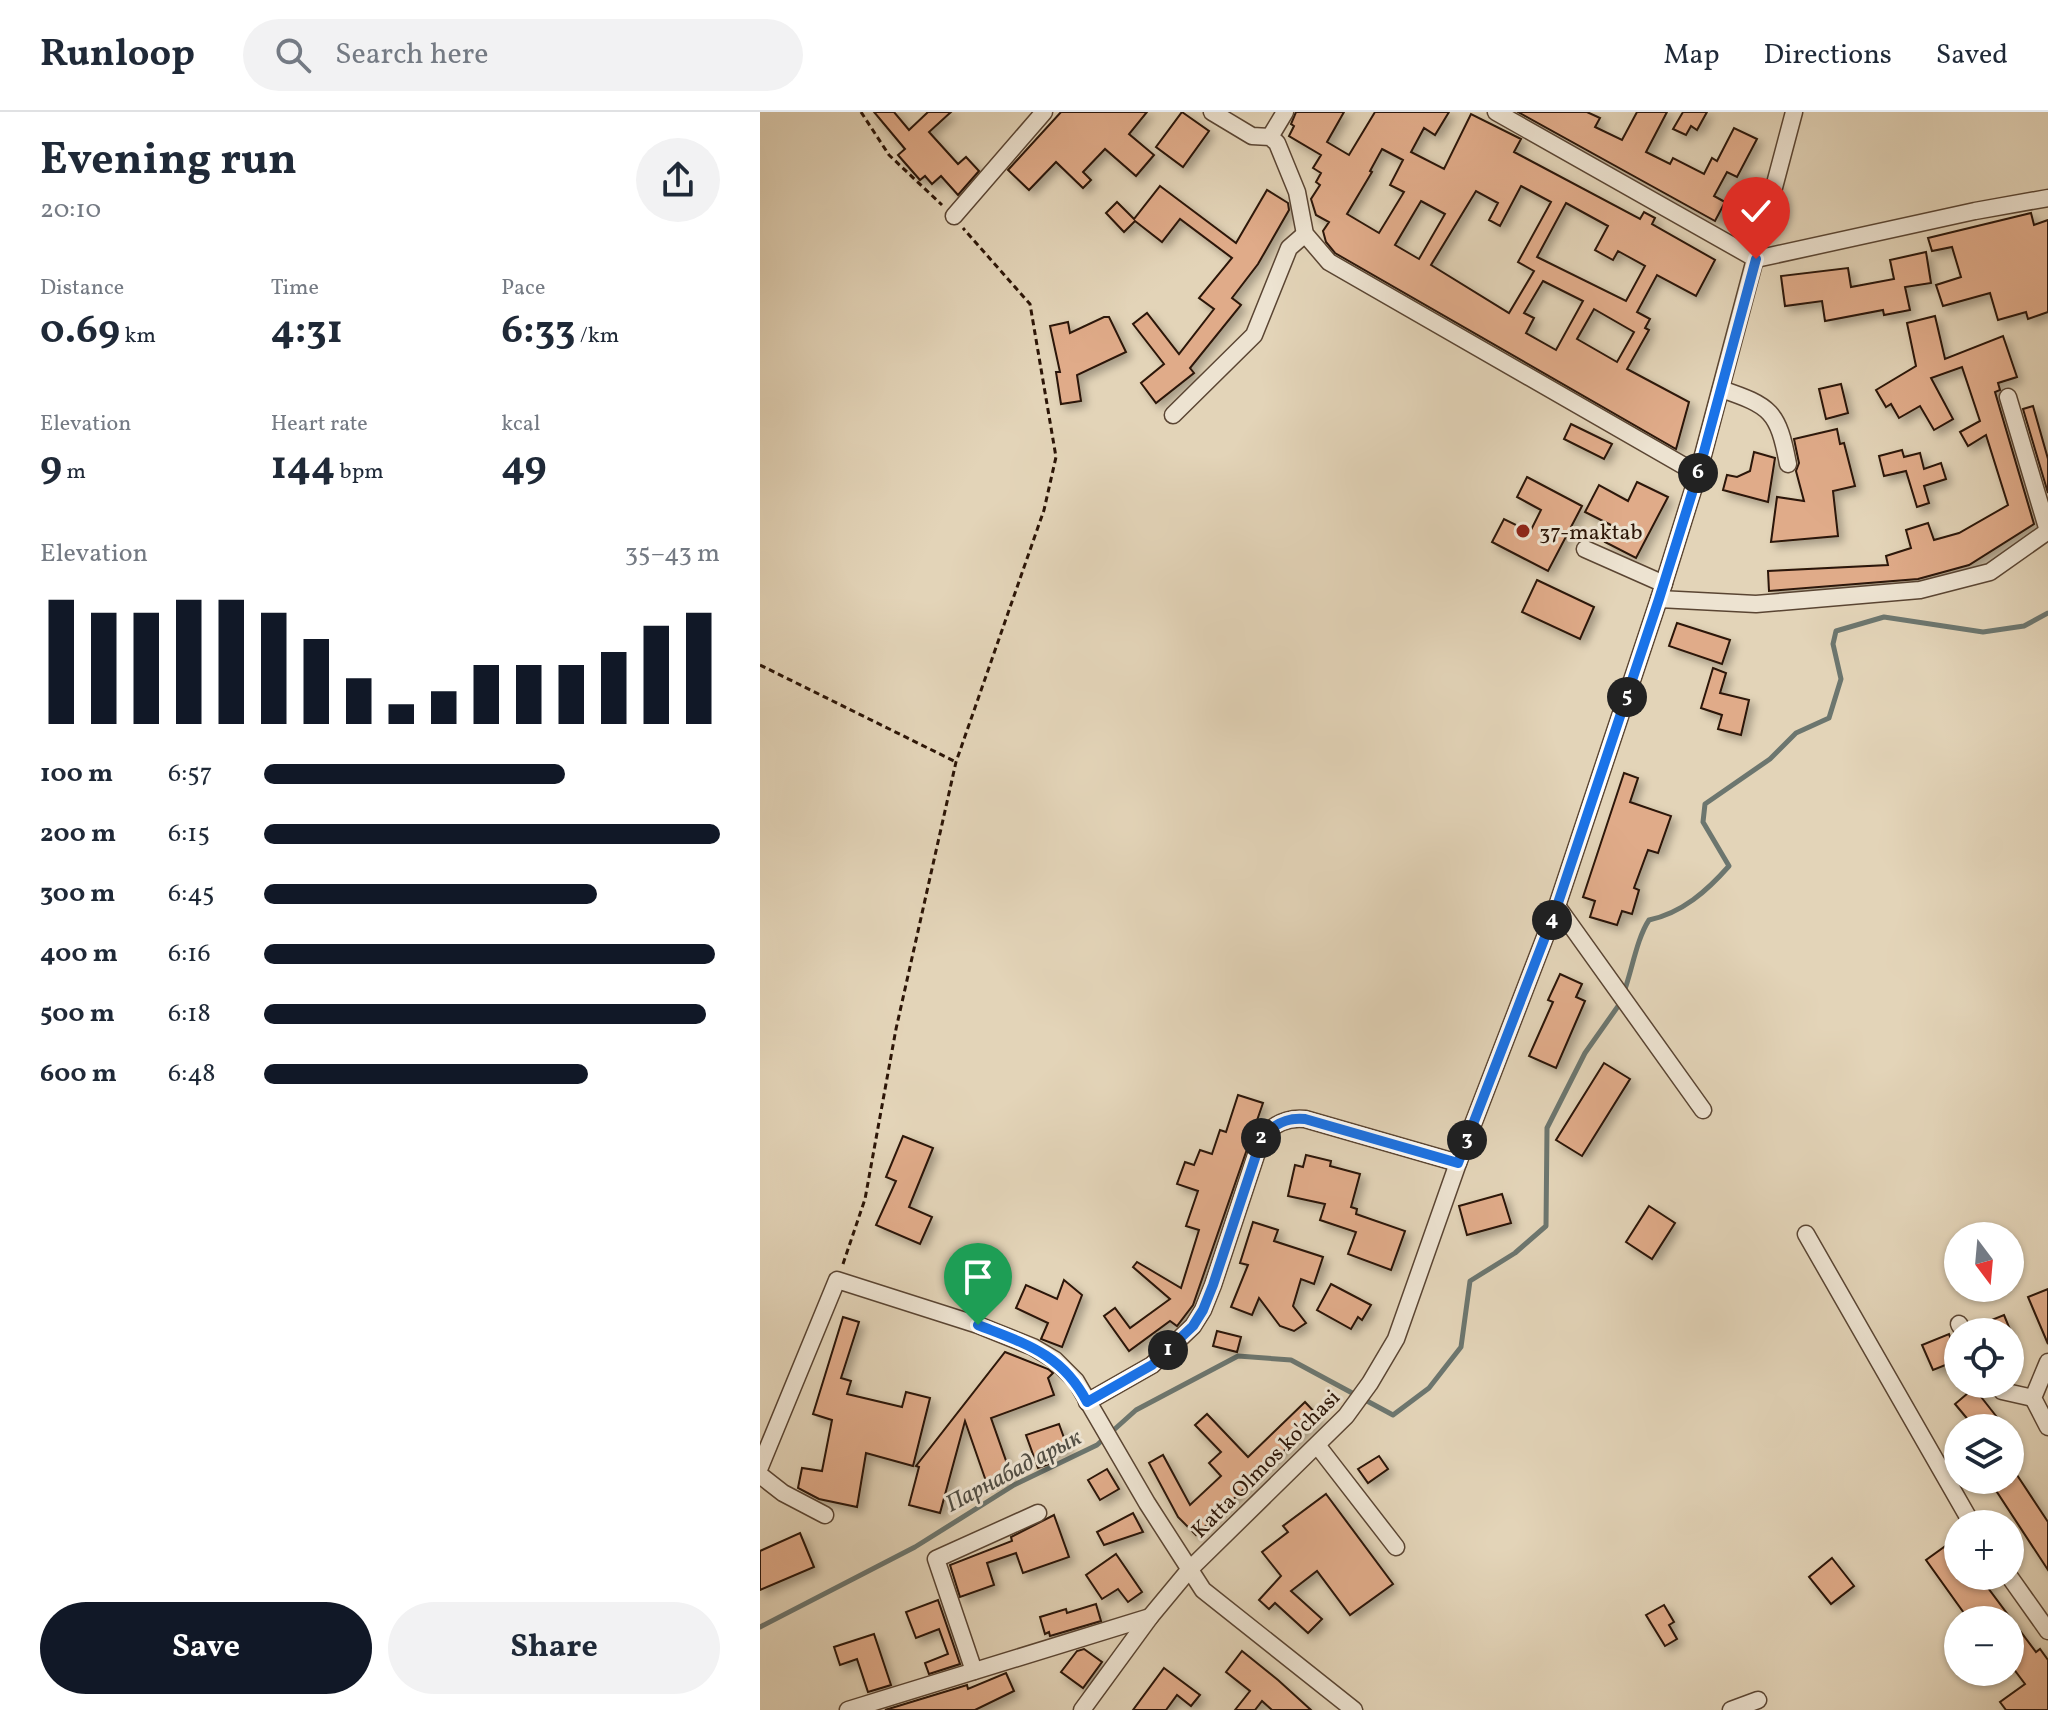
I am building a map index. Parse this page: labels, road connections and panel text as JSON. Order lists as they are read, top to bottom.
{
  "streets": {
    "street": ["Katta Olmos ko'chasi"]
  },
  "water": ["Парнабад арык"],
  "places": ["37-maktab"],
  "north": "bottom",
  "page": {
    "header": "Runloop",
    "search": "Search here",
    "nav": ["Map", "Directions", "Saved"],
    "heading": ["Evening run", "20:10"],
    "stats": [
      ["Distance", "0.69 km"],
      ["Time", "4:31"],
      ["Pace", "6:33 /km"],
      ["Elevation", "9 m"],
      ["Heart rate", "144 bpm"],
      ["kcal", "49"]
    ],
    "pins": [
      "6",
      "5",
      "4",
      "2",
      "3",
      "1"
    ],
    "chart": ["Elevation", "35–43 m"],
    "list": [
      {
        "name": "100 m",
        "note": "6:57"
      },
      {
        "name": "200 m",
        "note": "6:15"
      },
      {
        "name": "300 m",
        "note": "6:45"
      },
      {
        "name": "400 m",
        "note": "6:16"
      },
      {
        "name": "500 m",
        "note": "6:18"
      },
      {
        "name": "600 m",
        "note": "6:48"
      }
    ],
    "map_buttons": ["+", "−"],
    "buttons": ["Save", "Share"]
  }
}
